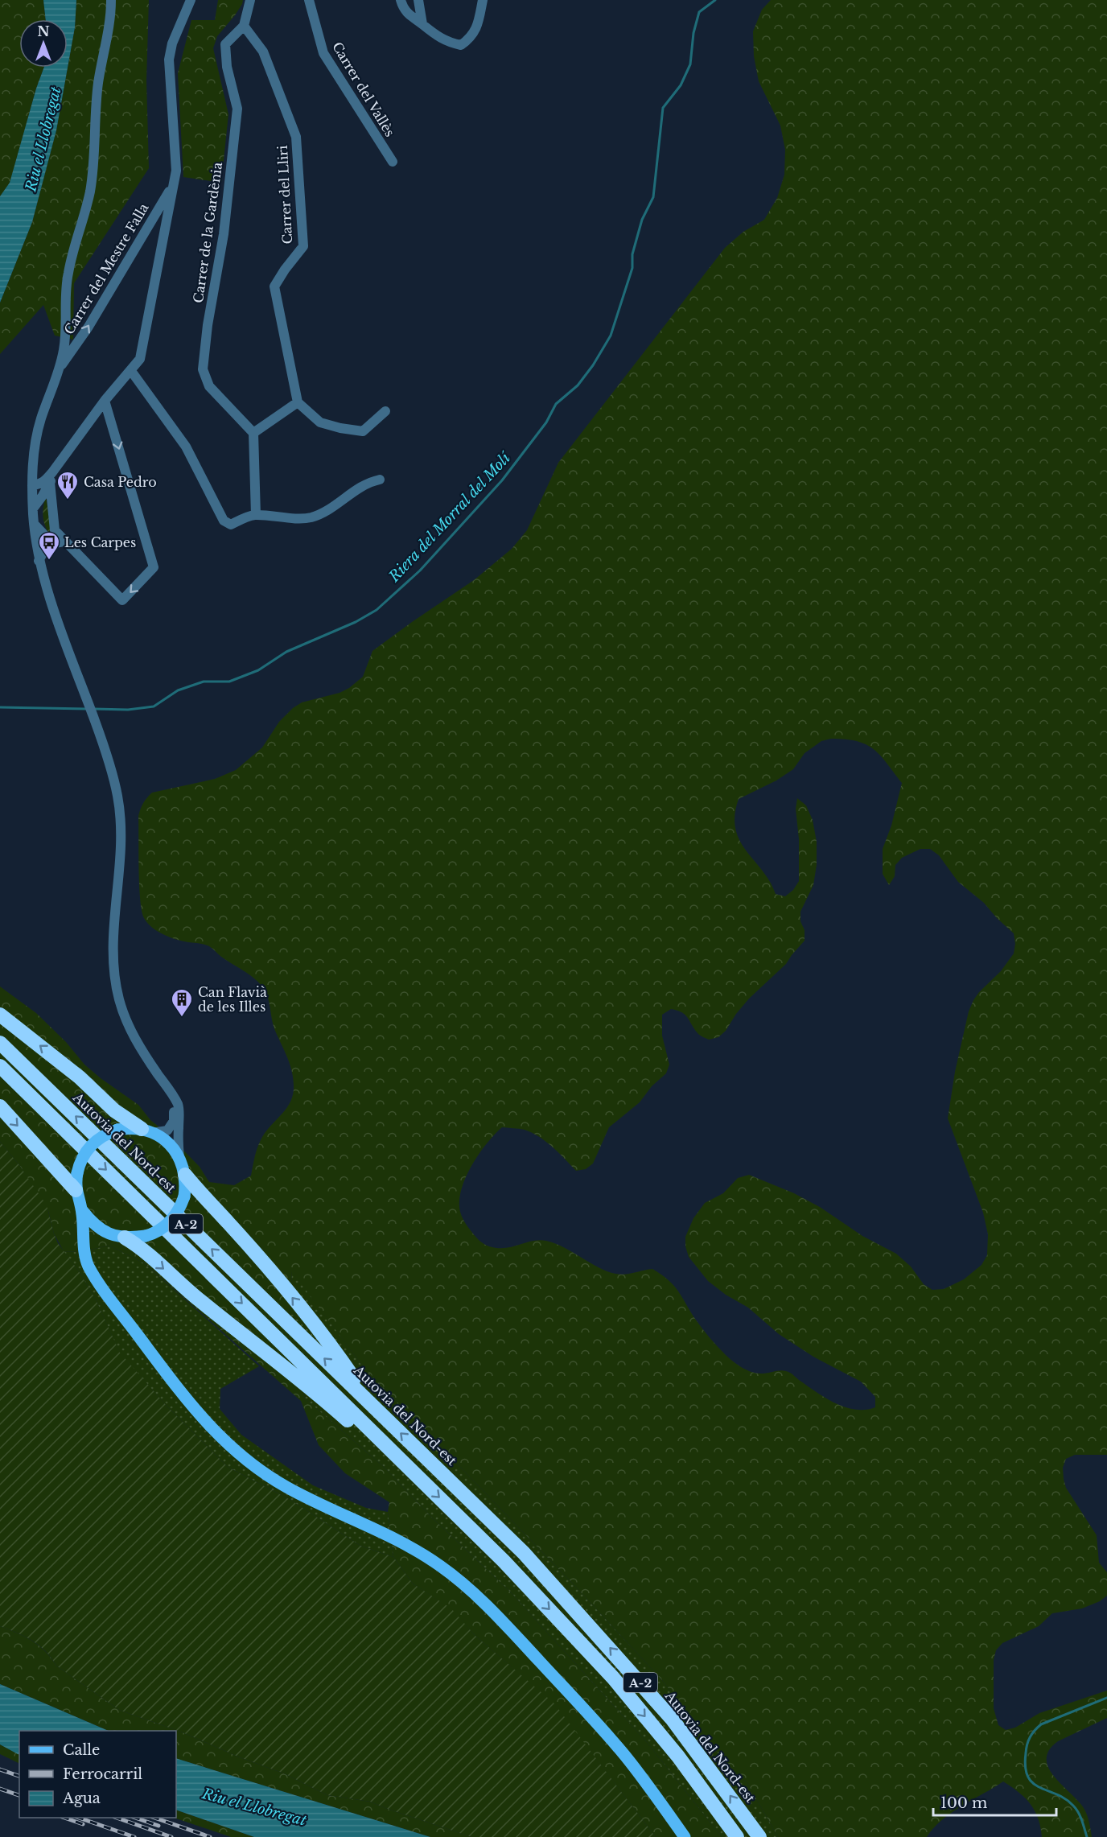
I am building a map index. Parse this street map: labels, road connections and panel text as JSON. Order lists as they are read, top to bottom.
{
  "streets": {
    "highway": ["Autovia del Nord-est", "A-2"],
    "street": [
      "Carrer del Vallès",
      "Carrer del Lliri",
      "Carrer de la Gardènia",
      "Carrer del Mestre Falla"
    ]
  },
  "crossings": [
    ["Carrer del Lliri", "Carrer de la Gardènia"]
  ],
  "water": ["Riu el Llobregat", "Riera del Morral del Molí"],
  "places": {
    "restaurant": ["Casa Pedro"],
    "bus stop": ["Les Carpes"],
    "building": ["Can Flavià de les Illes"]
  },
  "legend": ["Calle", "Ferrocarril", "Agua"],
  "scale_bar": "100 m",
  "north": "top"
}
